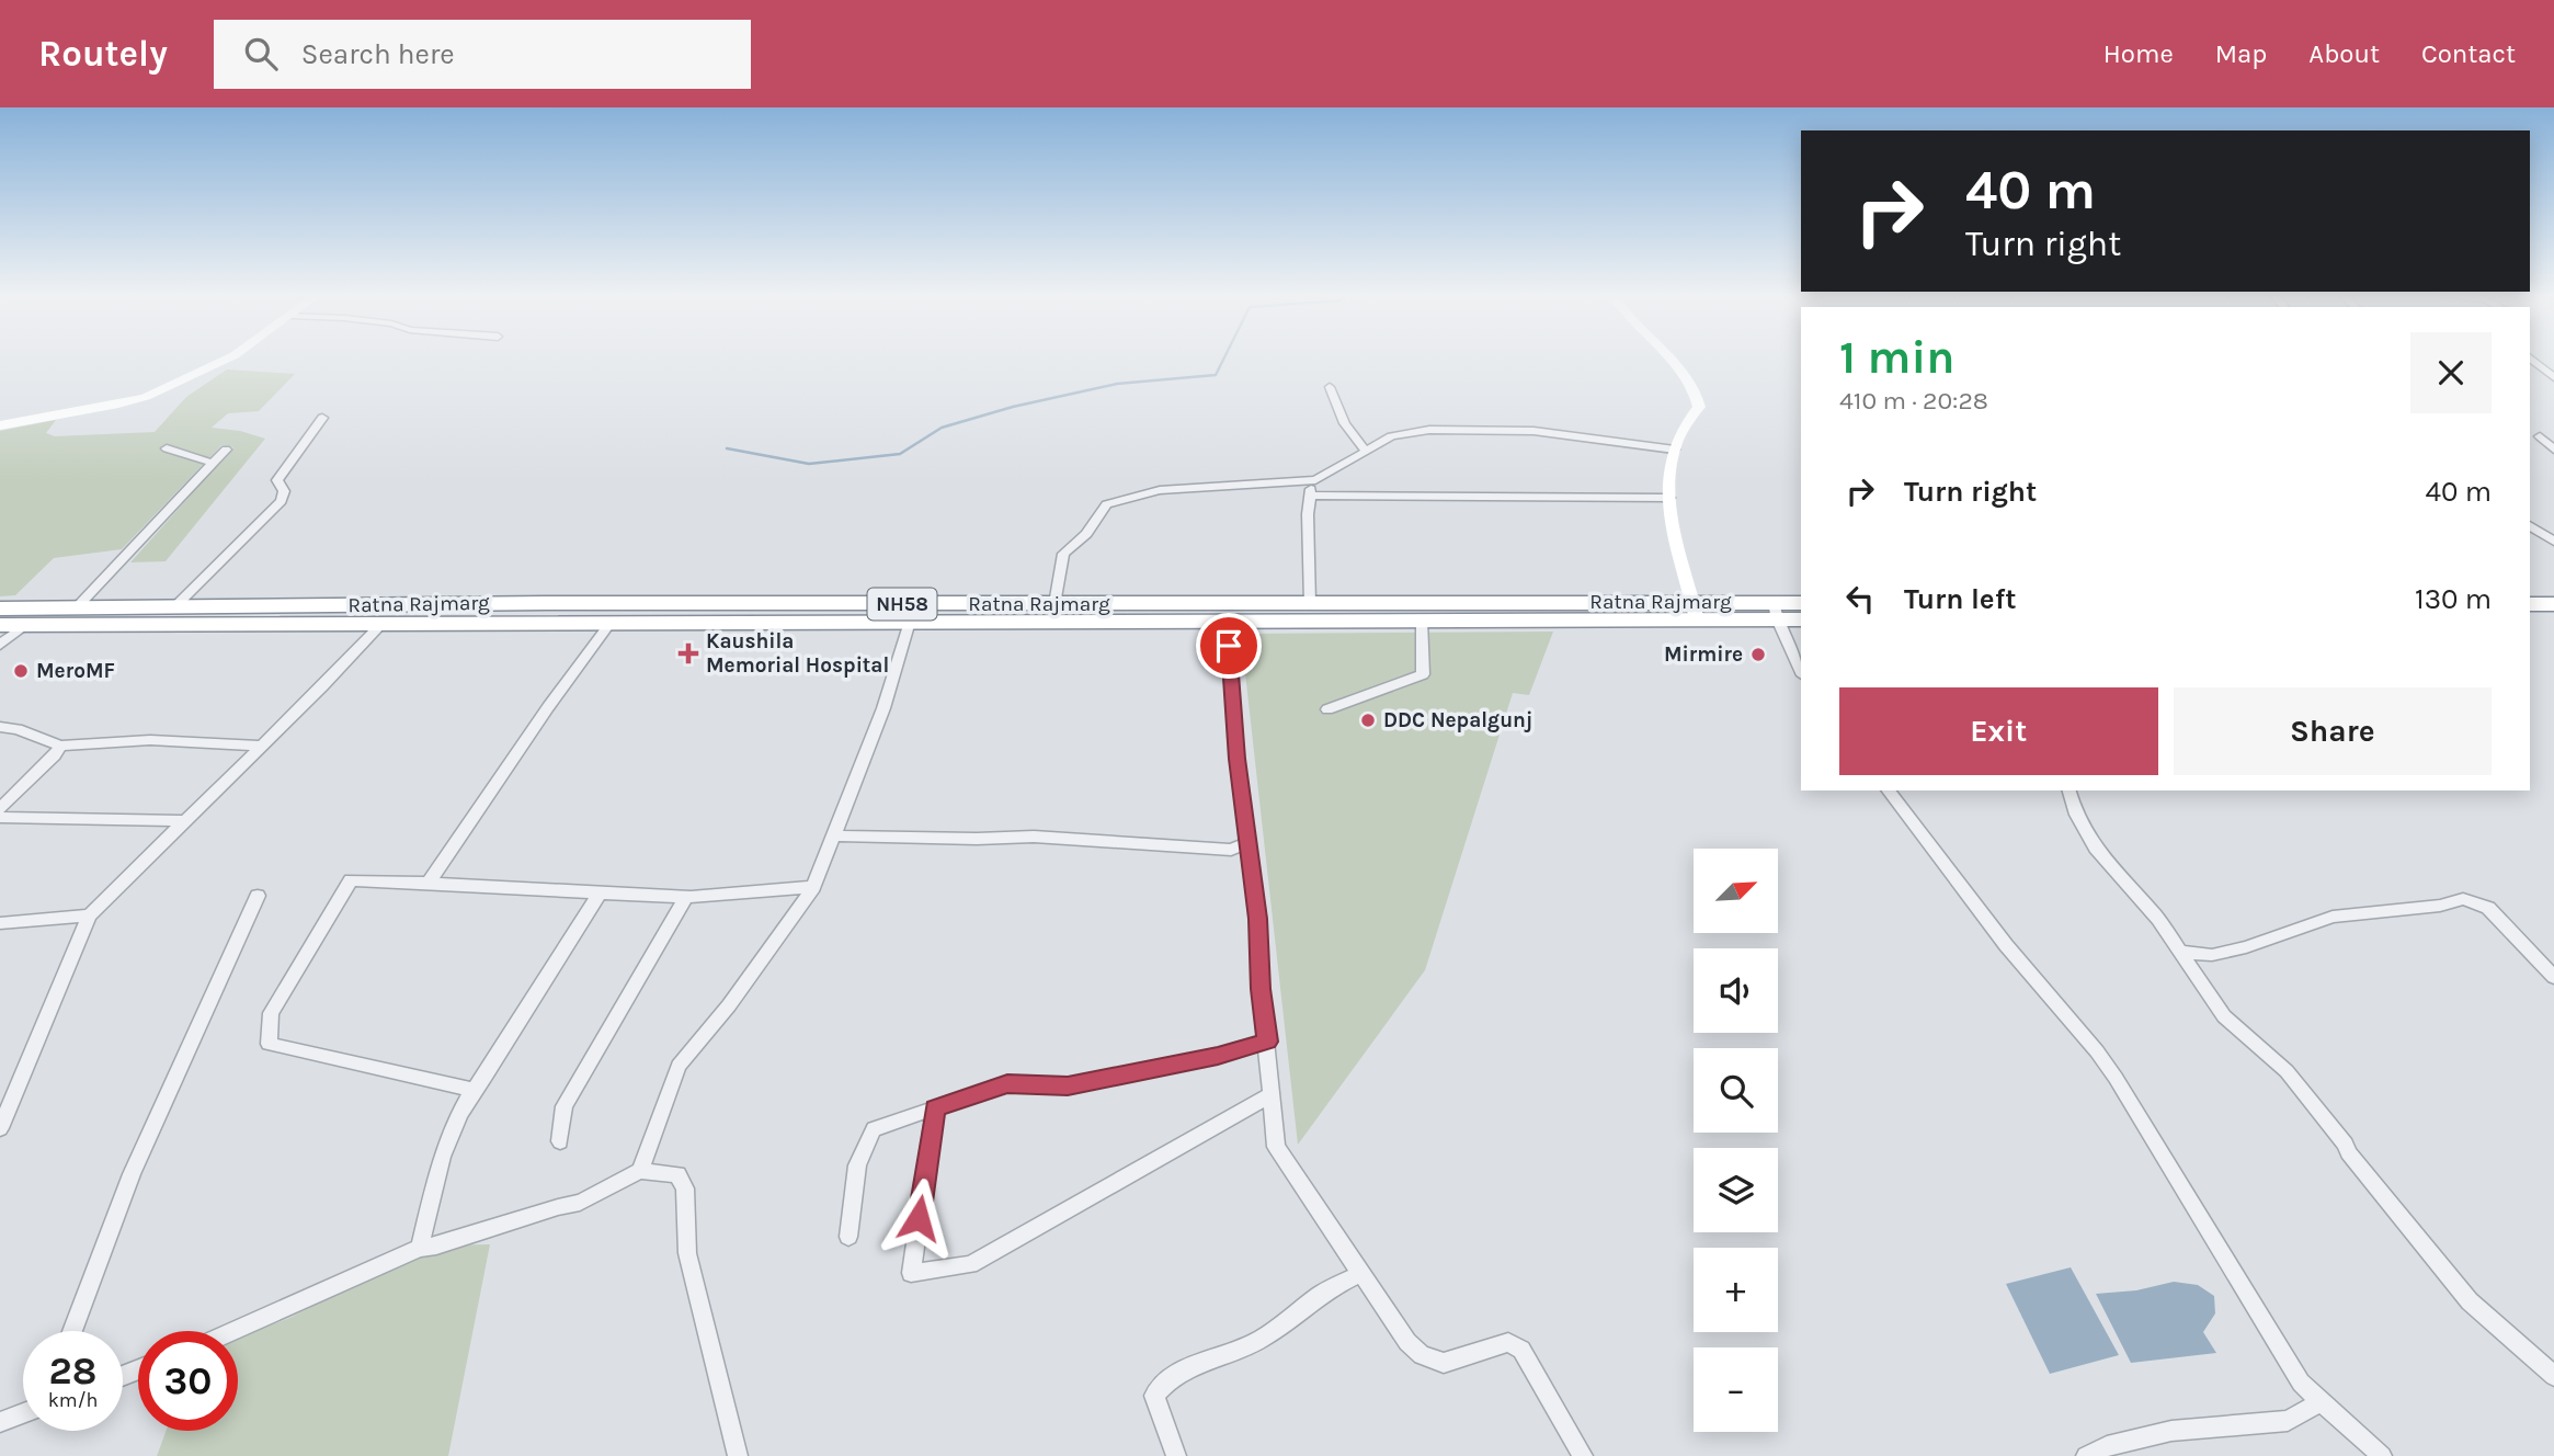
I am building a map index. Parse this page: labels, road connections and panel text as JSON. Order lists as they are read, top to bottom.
{
  "streets": {
    "highway": ["Ratna Rajmarg", "NH58"]
  },
  "places": {
    "health": ["Kaushila Memorial Hospital"],
    "other": ["Mirmire", "MeroMF", "DDC Nepalgunj"]
  },
  "north": "top right",
  "page": {
    "header": "Routely",
    "search": "Search here",
    "nav": [
      "Home",
      "Map",
      "About",
      "Contact"
    ],
    "turn": ["40 m", "Turn right"],
    "heading": ["1 min", "410 m · 20:28"],
    "list": [
      {
        "name": "Turn right",
        "value": "40 m"
      },
      {
        "name": "Turn left",
        "value": "130 m"
      }
    ],
    "buttons": ["Exit", "Share"],
    "map_buttons": ["+", "−"],
    "speed": "28 km/h",
    "limit": "30"
  }
}
